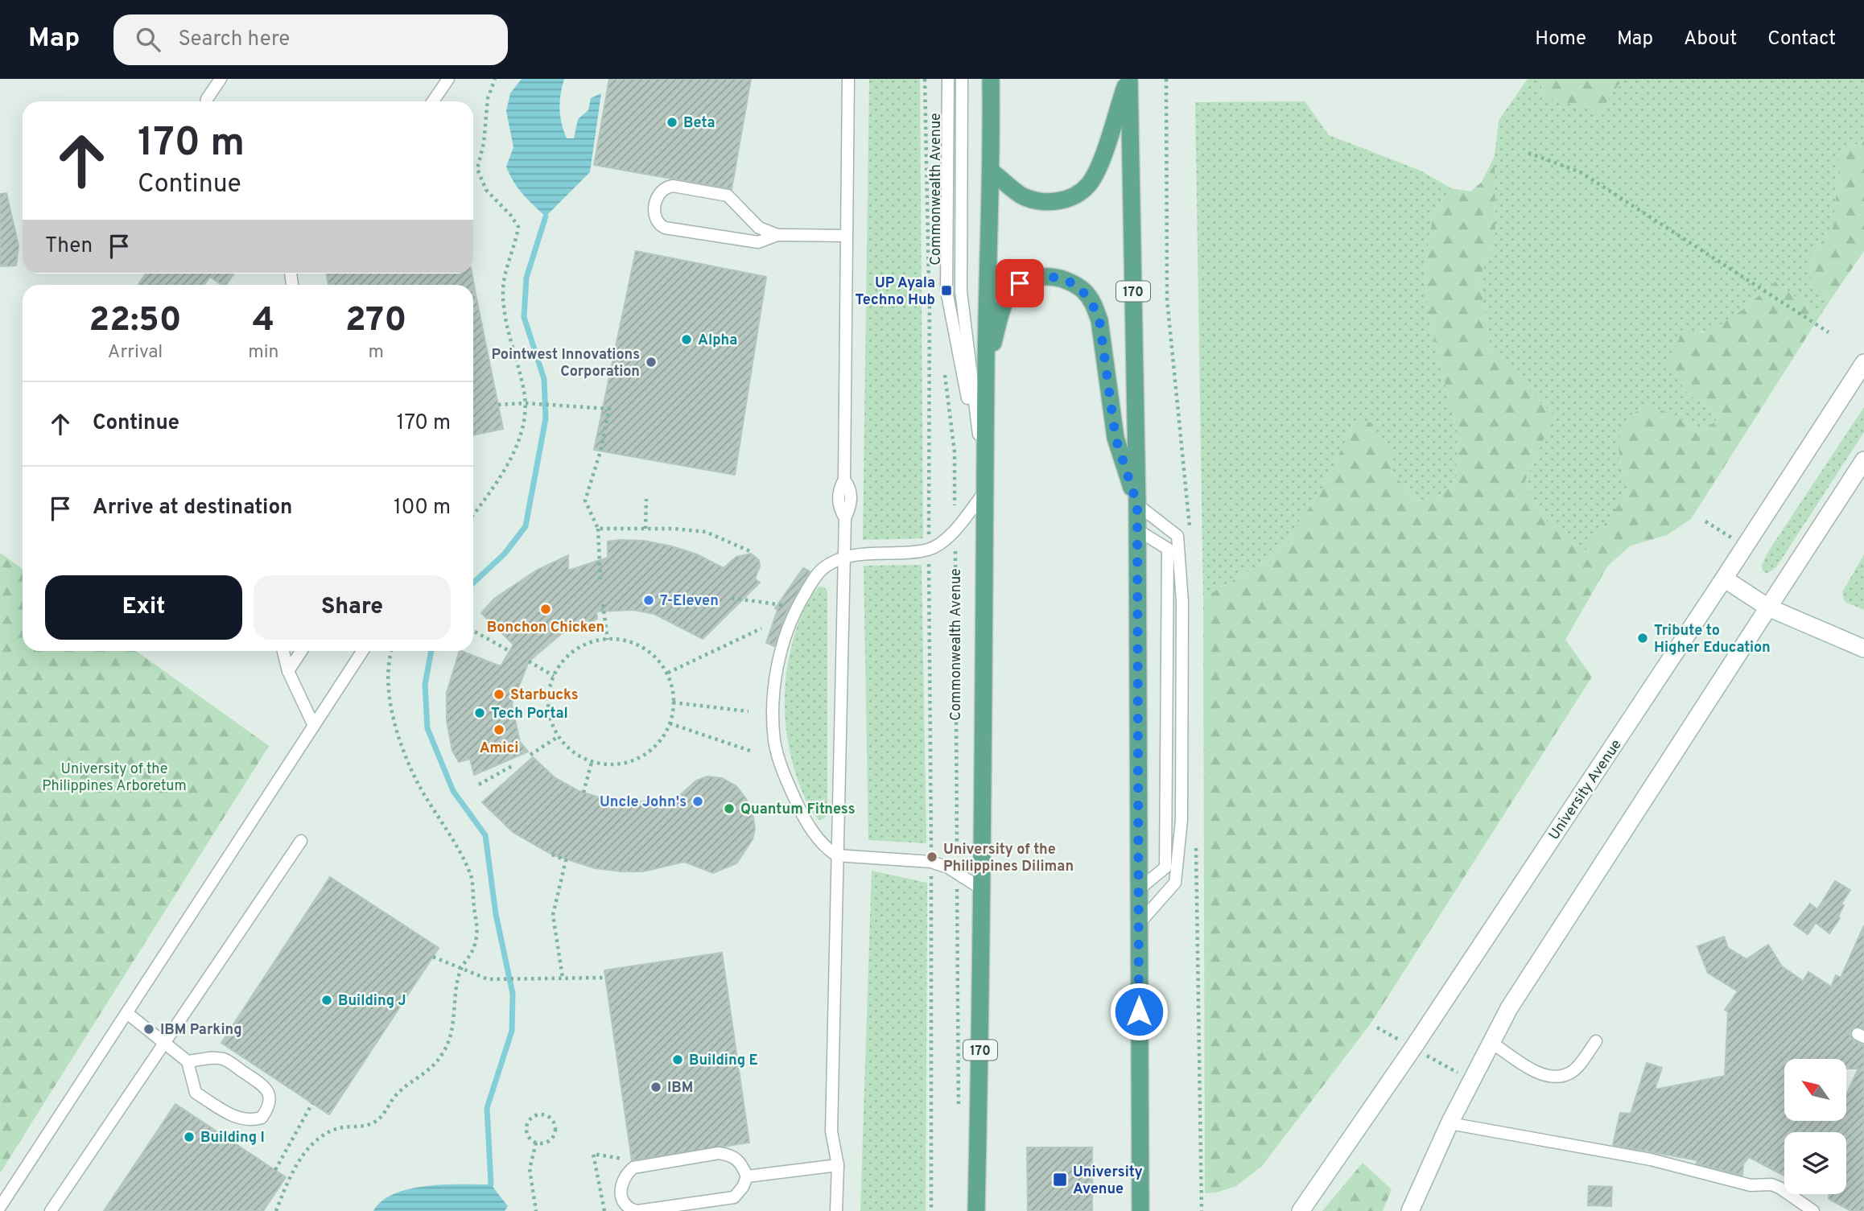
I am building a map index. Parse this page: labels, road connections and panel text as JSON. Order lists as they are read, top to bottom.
{
  "streets": {
    "main road": ["Commonwealth Avenue", "170", "University Avenue"]
  },
  "parks": ["University of the Philippines Arboretum"],
  "places": {
    "other": [
      "Beta",
      "Alpha",
      "Pointwest Innovations Corporation",
      "7-Eleven",
      "Bonchon Chicken",
      "Tribute to Higher Education",
      "Starbucks",
      "Tech Portal",
      "Amici",
      "Uncle John's",
      "Quantum Fitness",
      "University of the Philippines Diliman",
      "Building J",
      "IBM Parking",
      "Building E",
      "IBM",
      "Building I"
    ],
    "transit": ["UP Ayala Techno Hub", "University Avenue"]
  },
  "north": "top left",
  "page": {
    "header": "Map",
    "search": "Search here",
    "nav": [
      "Home",
      "Map",
      "About",
      "Contact"
    ],
    "turn": ["170 m", "Continue"],
    "then": "Then",
    "eta": [
      "22:50",
      "Arrival",
      "4",
      "min",
      "270",
      "m"
    ],
    "list": [
      {
        "name": "Continue",
        "value": "170 m"
      },
      {
        "name": "Arrive at destination",
        "value": "100 m"
      }
    ],
    "buttons": ["Exit", "Share"]
  }
}
